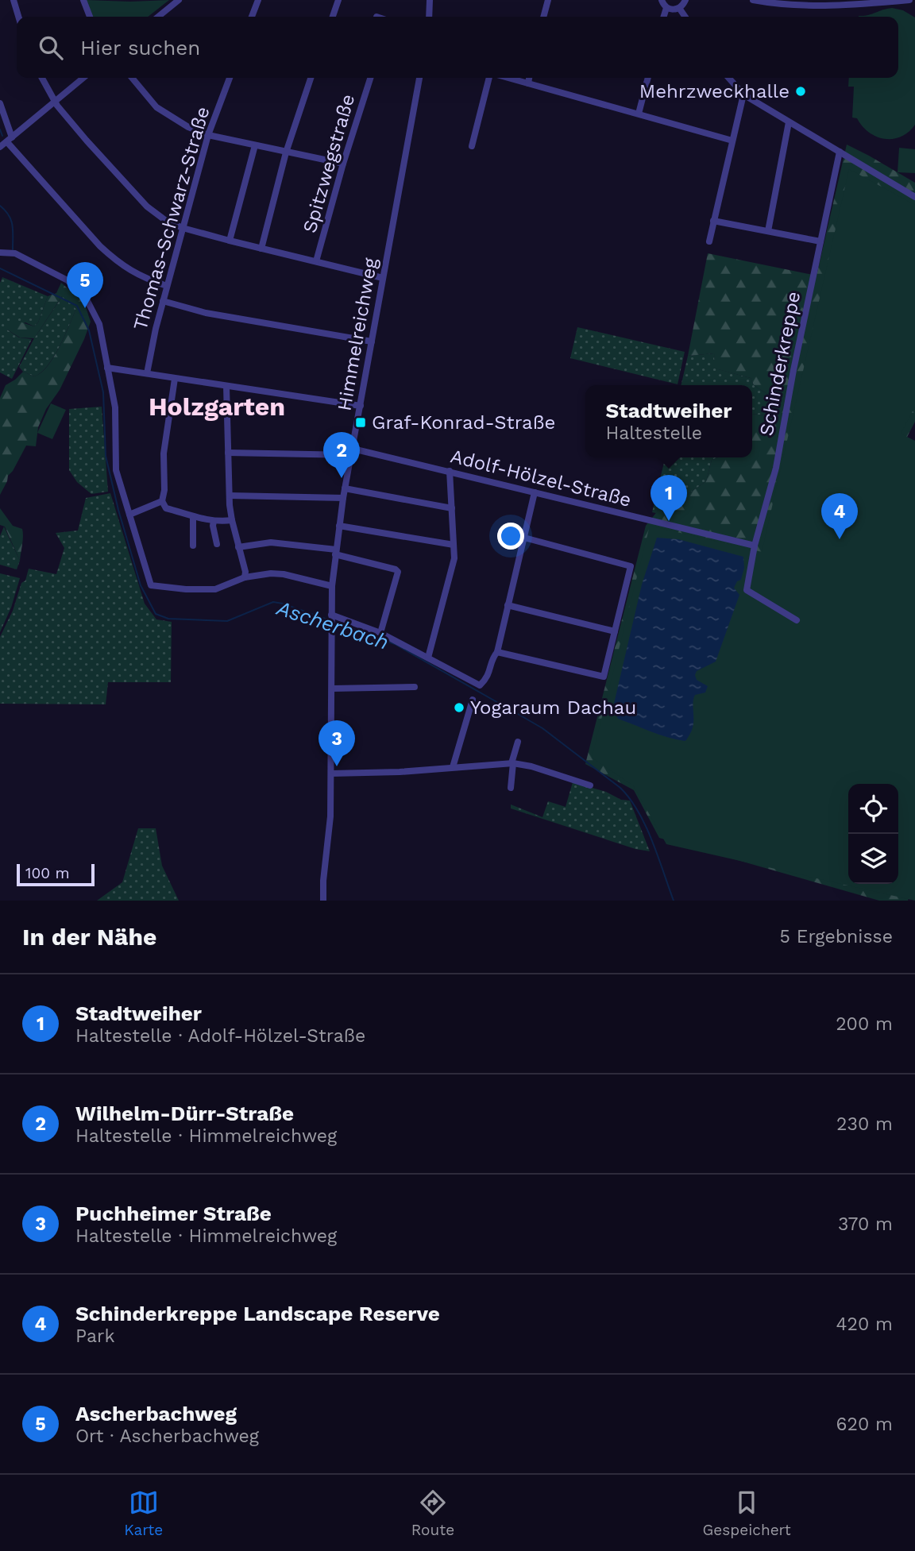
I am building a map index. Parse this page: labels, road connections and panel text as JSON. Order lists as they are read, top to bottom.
{
  "streets": {
    "street": [
      "Spitzwegstraße",
      "Thomas-Schwarz-Straße",
      "Himmelreichweg",
      "Schinderkreppe",
      "Adolf-Hölzel-Straße"
    ]
  },
  "crossings": [
    ["Himmelreichweg", "Adolf-Hölzel-Straße"],
    ["Schinderkreppe", "Adolf-Hölzel-Straße"]
  ],
  "districts": ["Holzgarten"],
  "water": ["Ascherbach"],
  "places": {
    "other": ["Mehrzweckhalle", "Yogaraum Dachau"],
    "transit": ["Graf-Konrad-Straße"]
  },
  "scale_bar": "100 m",
  "page": {
    "search": "Hier suchen",
    "pins": [
      "5",
      "2",
      "1",
      "4",
      "3"
    ],
    "popup": ["Stadtweiher", "Haltestelle"],
    "scale": "100 m",
    "heading": ["In der Nähe", "5 Ergebnisse"],
    "list": [
      {
        "mark": "1",
        "name": "Stadtweiher",
        "note": "Haltestelle · Adolf-Hölzel-Straße",
        "value": "200 m"
      },
      {
        "mark": "2",
        "name": "Wilhelm-Dürr-Straße",
        "note": "Haltestelle · Himmelreichweg",
        "value": "230 m"
      },
      {
        "mark": "3",
        "name": "Puchheimer Straße",
        "note": "Haltestelle · Himmelreichweg",
        "value": "370 m"
      },
      {
        "mark": "4",
        "name": "Schinderkreppe Landscape Reserve",
        "note": "Park",
        "value": "420 m"
      },
      {
        "mark": "5",
        "name": "Ascherbachweg",
        "note": "Ort · Ascherbachweg",
        "value": "620 m"
      }
    ],
    "nav": ["Karte", "Route", "Gespeichert"]
  }
}
